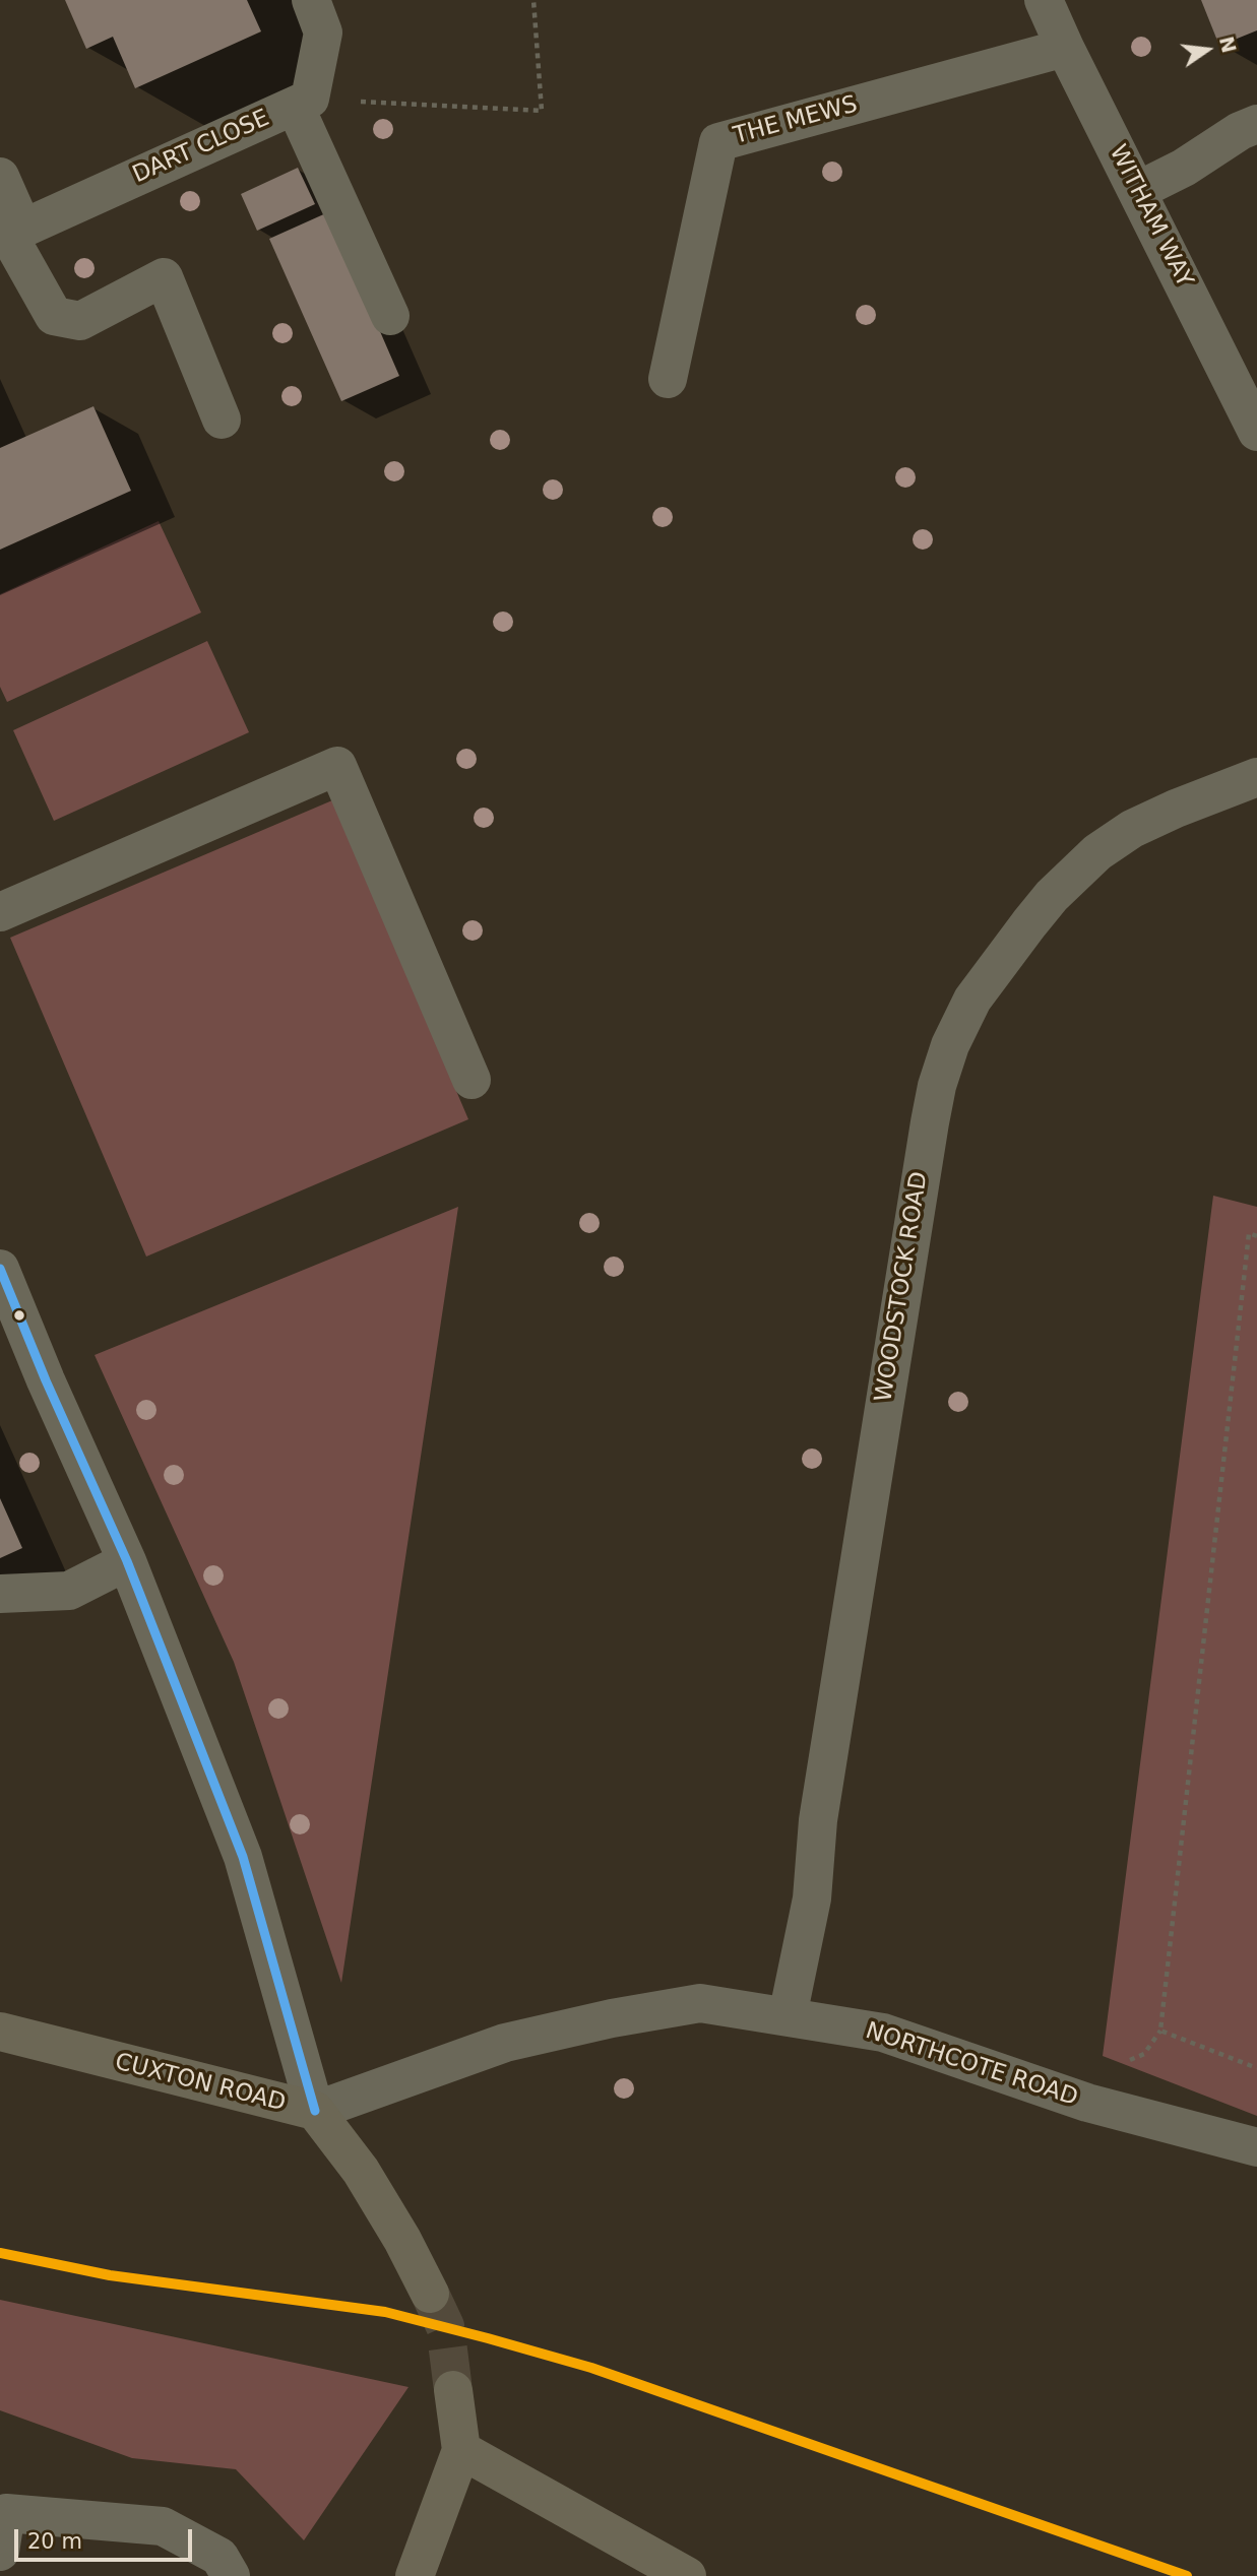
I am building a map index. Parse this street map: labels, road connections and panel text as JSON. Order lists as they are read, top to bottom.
{
  "streets": {
    "main road": ["CUXTON ROAD"],
    "street": [
      "THE MEWS",
      "DART CLOSE",
      "WITHAM WAY",
      "WOODSTOCK ROAD",
      "NORTHCOTE ROAD"
    ]
  },
  "crossings": [
    ["THE MEWS", "WITHAM WAY"],
    ["WOODSTOCK ROAD", "NORTHCOTE ROAD"],
    ["NORTHCOTE ROAD", "CUXTON ROAD"]
  ],
  "scale_bar": "20 m",
  "north": "right"
}
